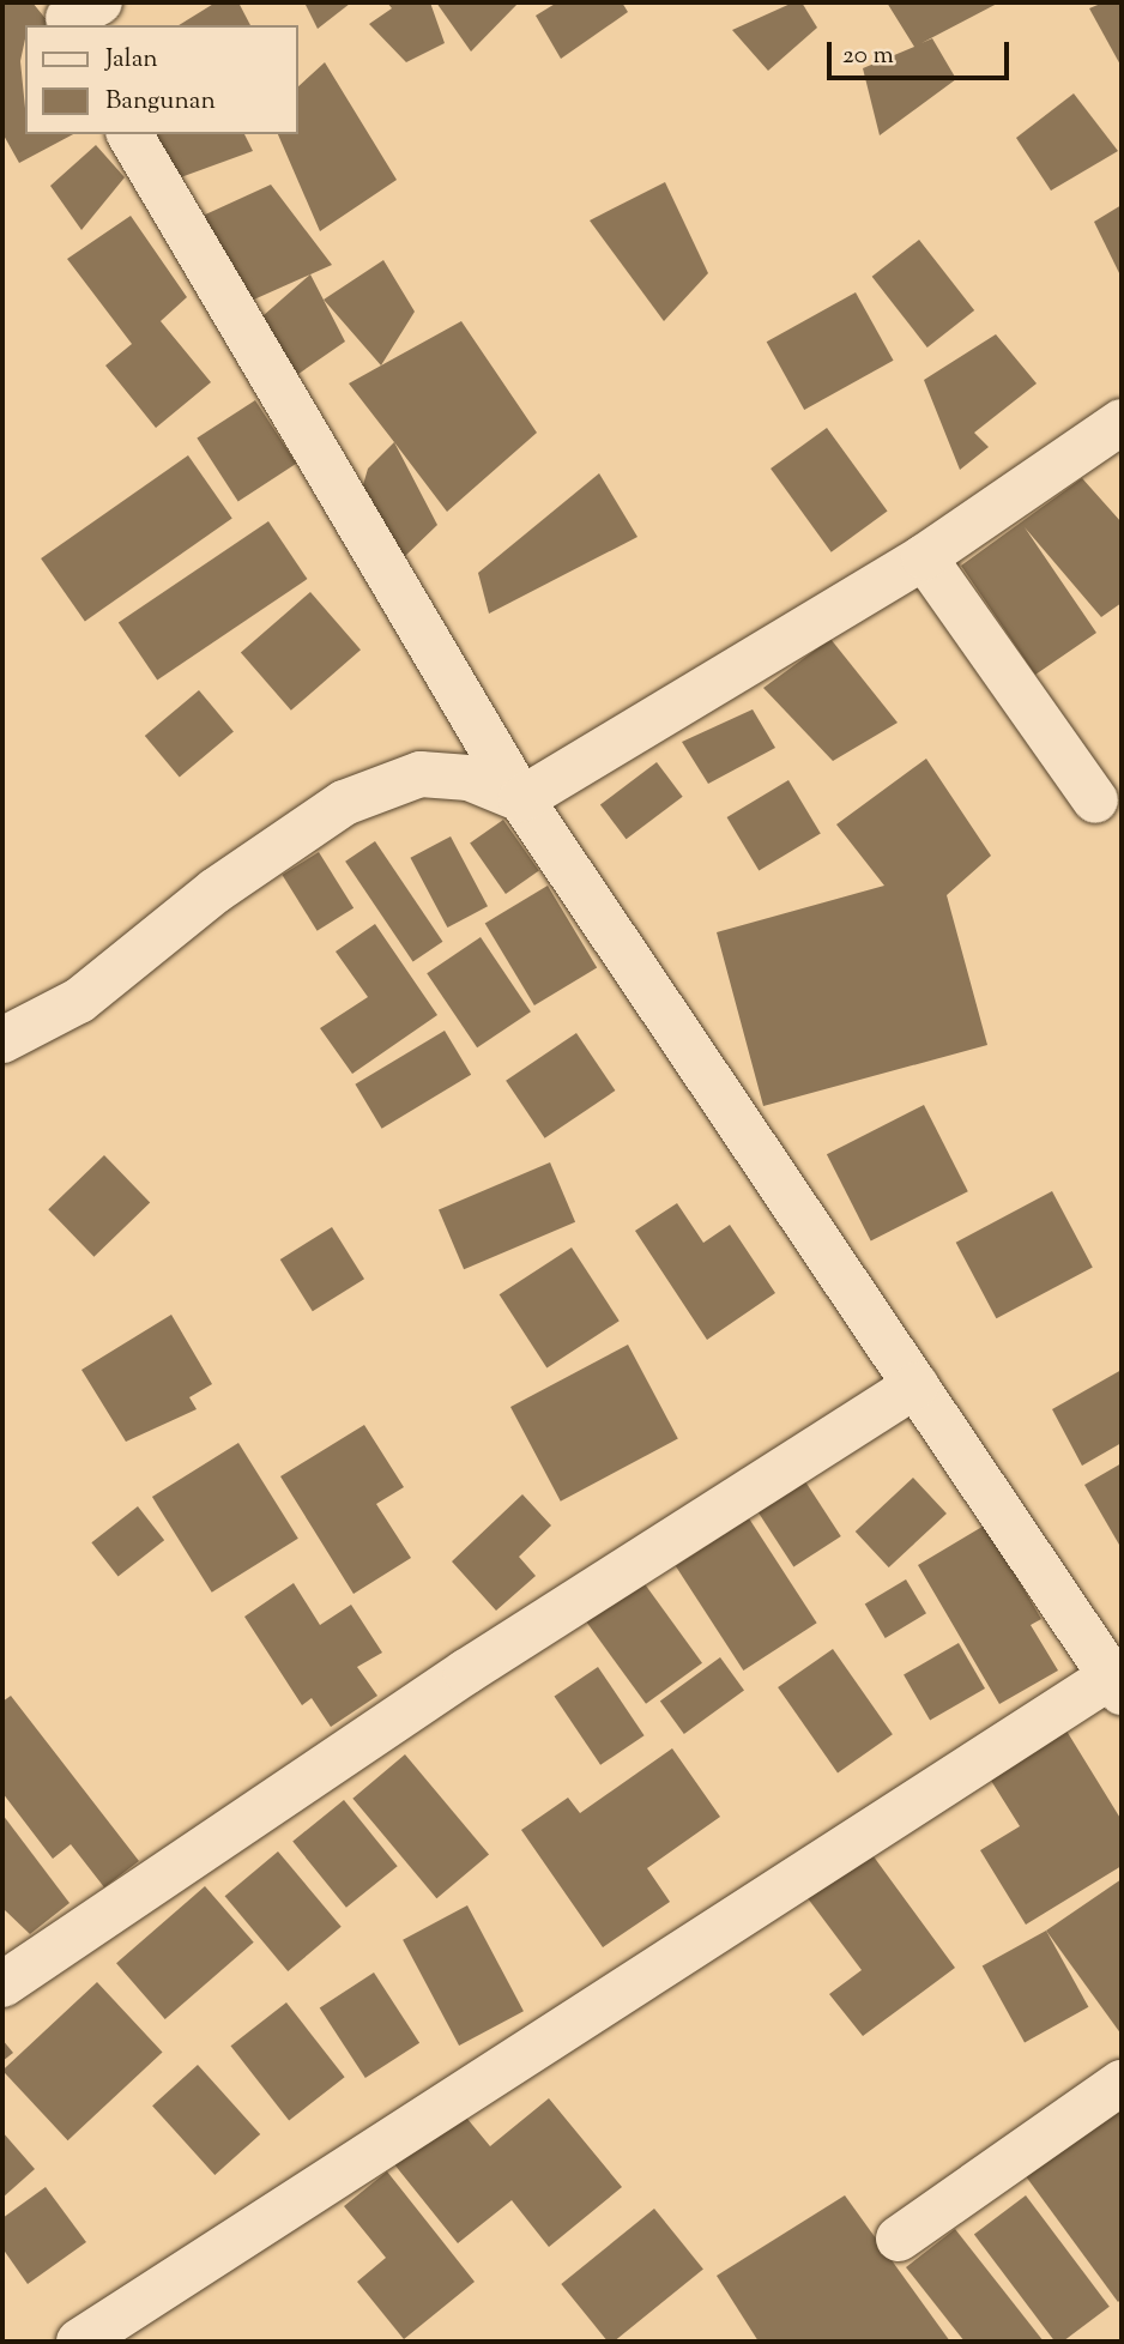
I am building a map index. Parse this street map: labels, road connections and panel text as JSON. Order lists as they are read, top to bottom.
{
  "legend": ["Jalan", "Bangunan"],
  "scale_bar": "20 m"
}
